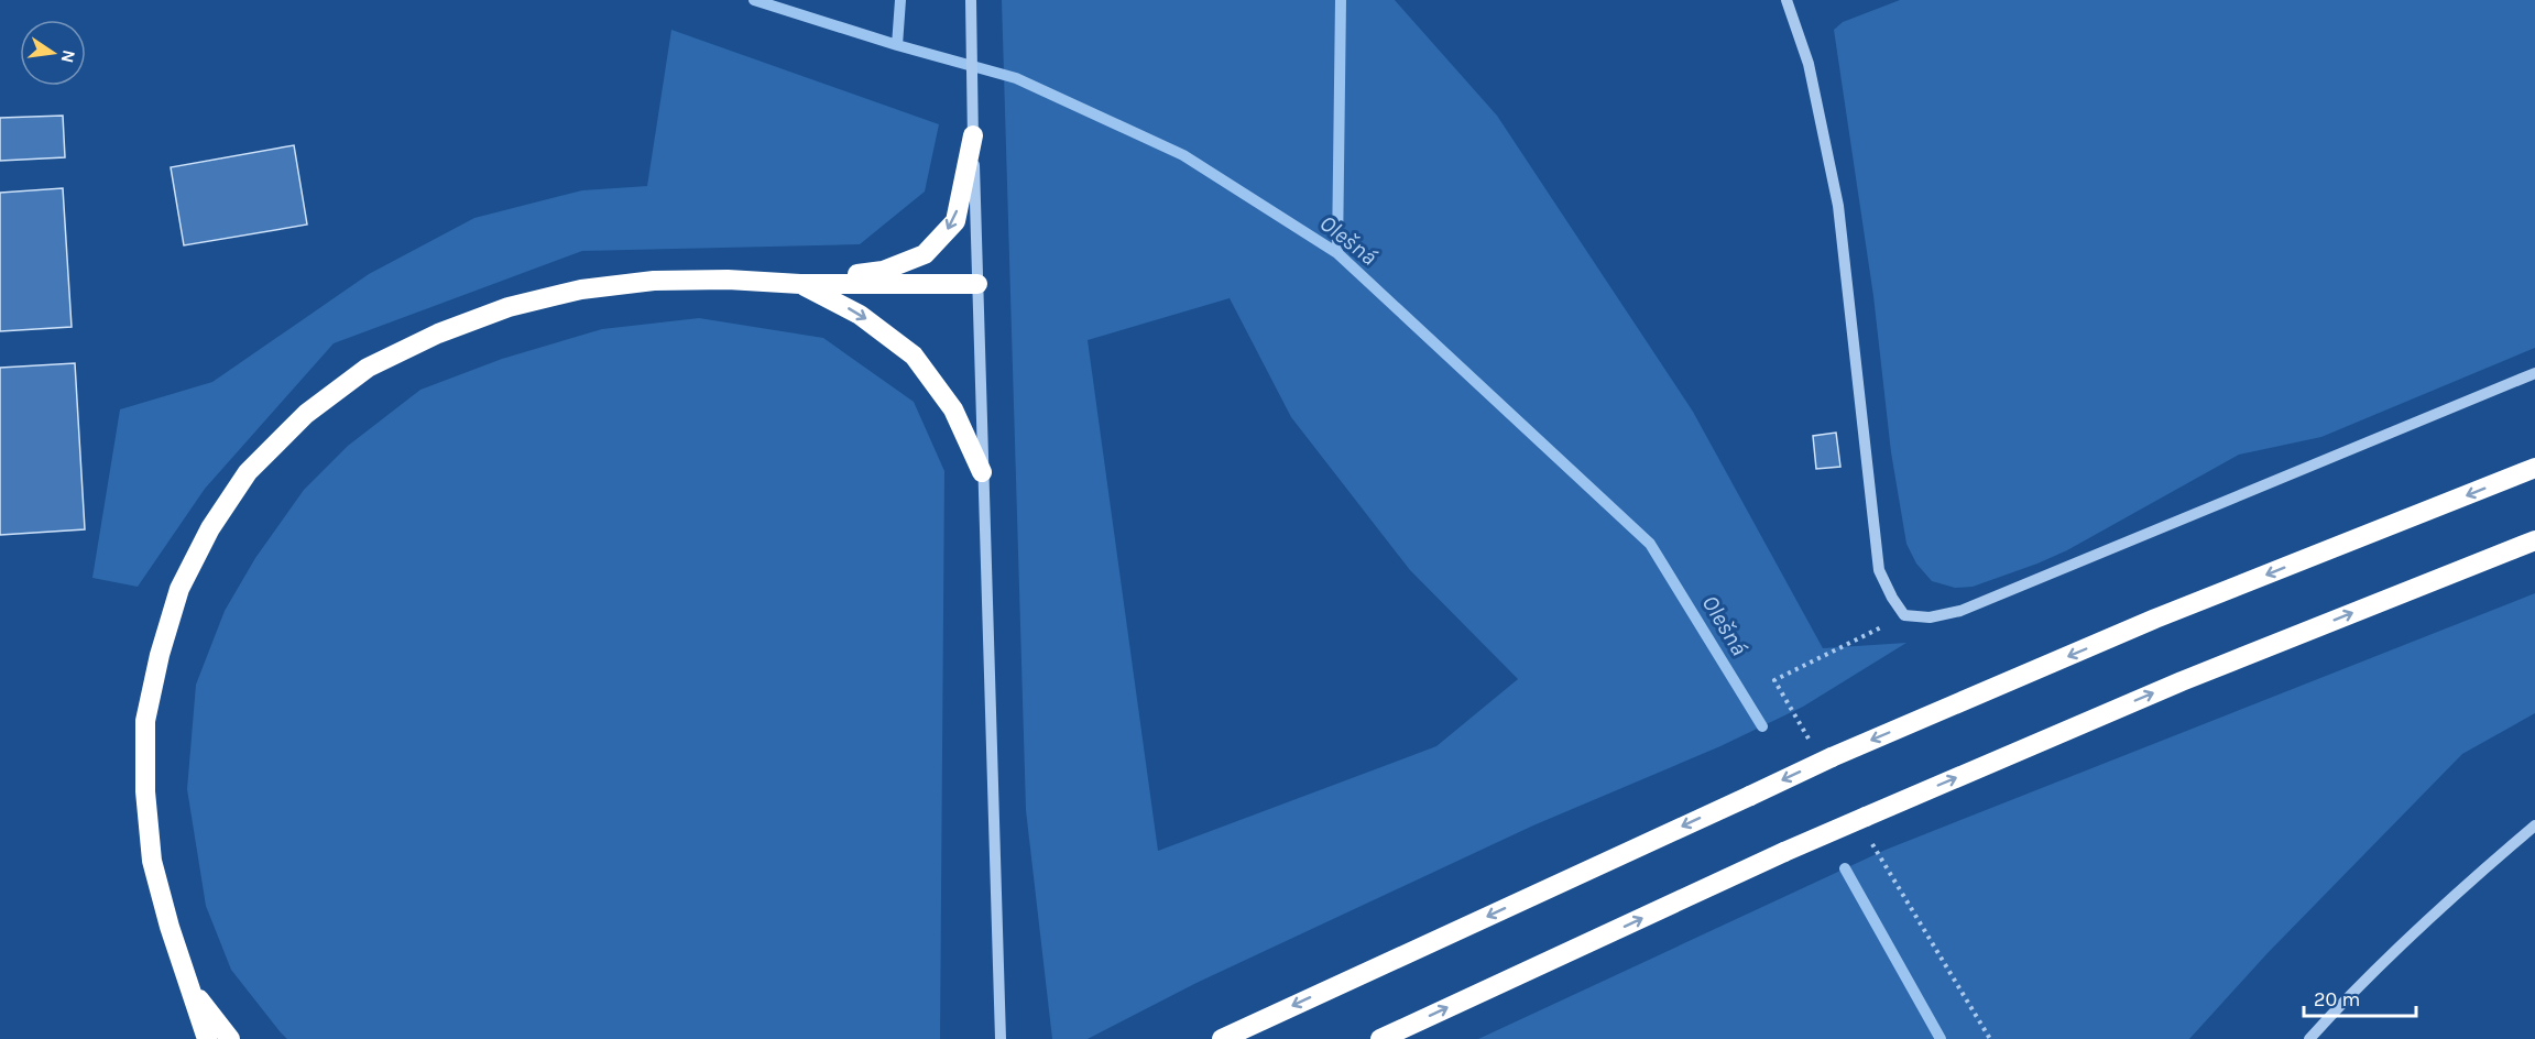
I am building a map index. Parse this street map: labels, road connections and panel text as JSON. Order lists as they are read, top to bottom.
{
  "water": ["Olešná"],
  "scale_bar": "20 m",
  "north": "right"
}
